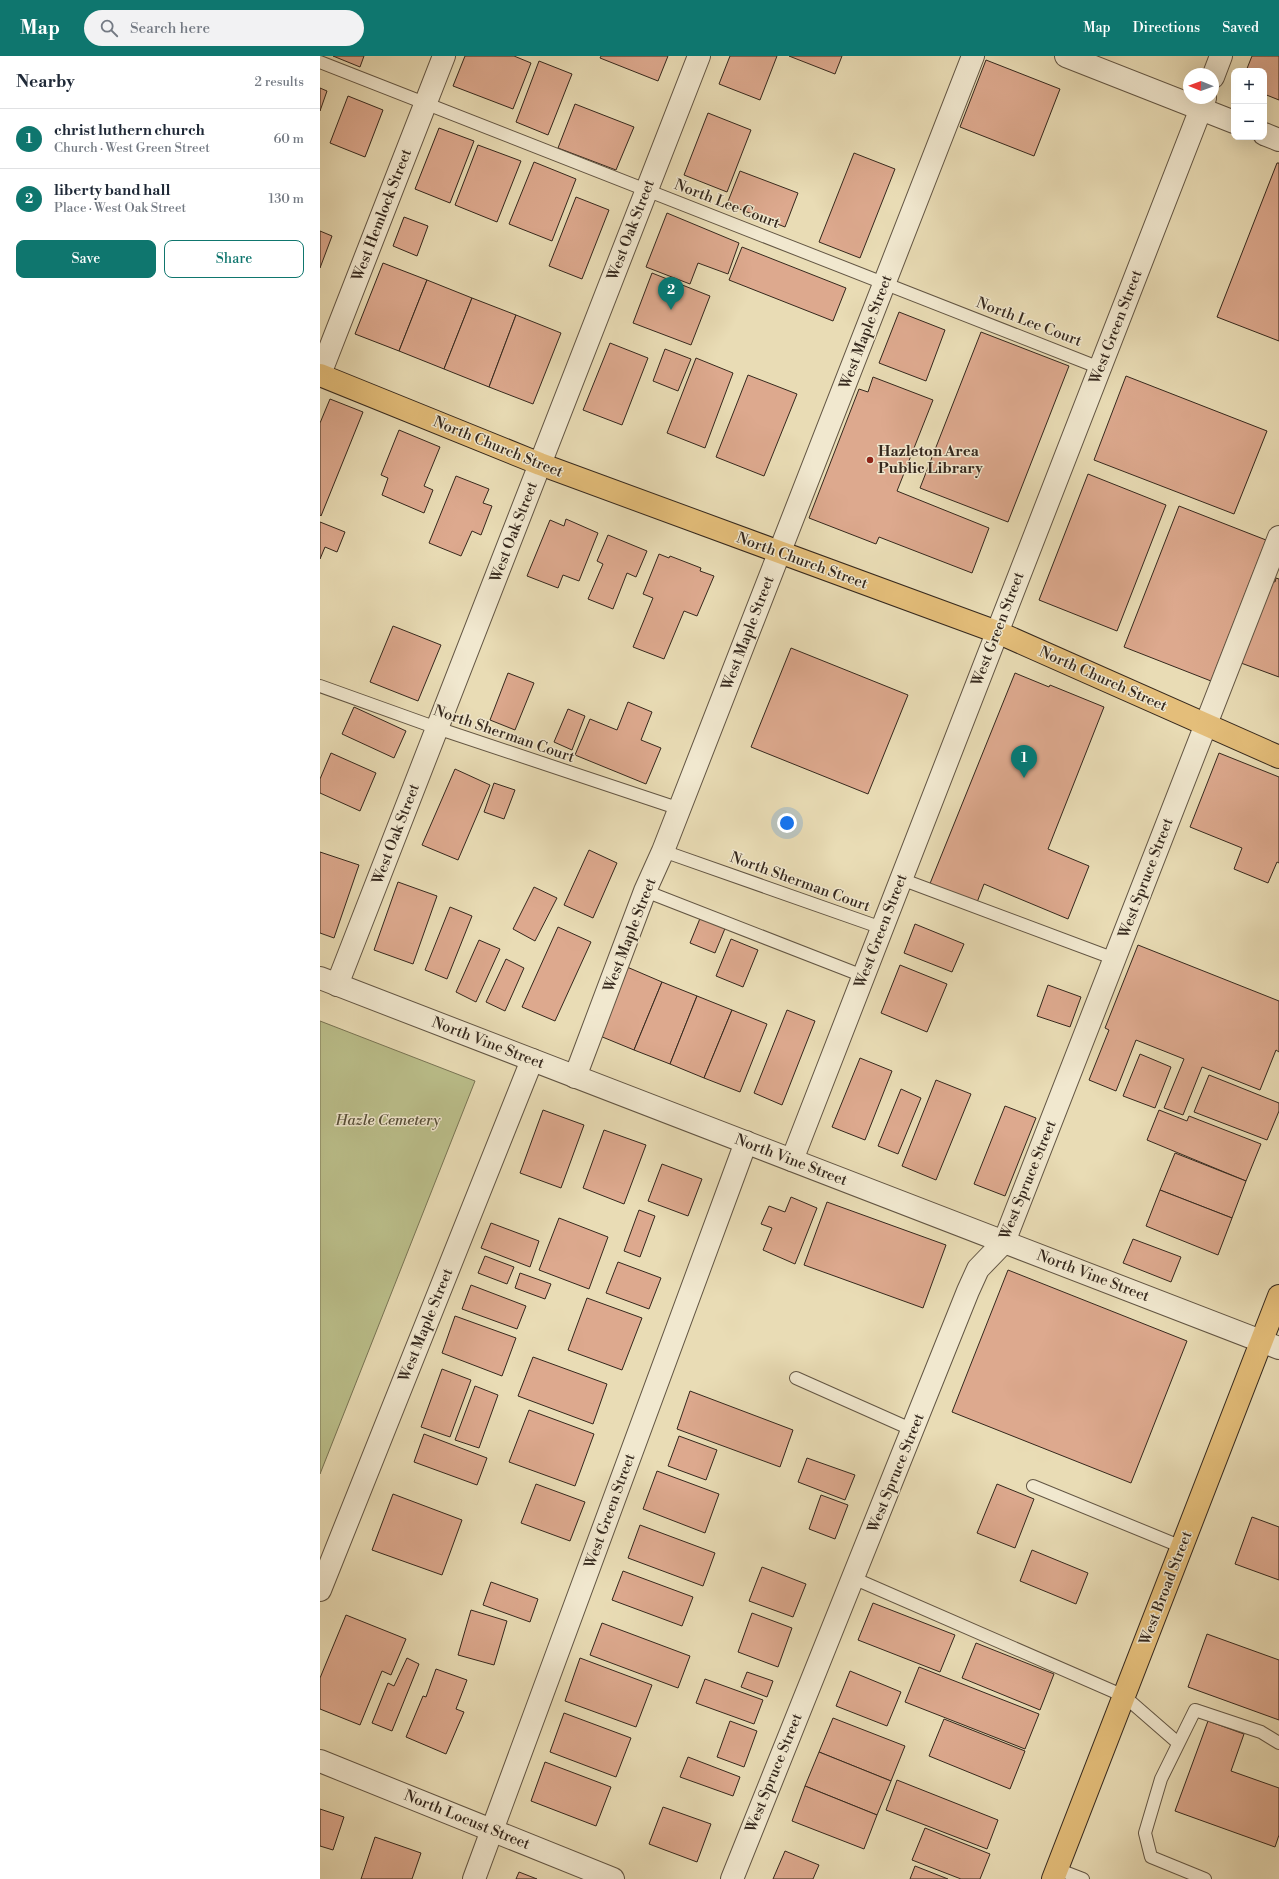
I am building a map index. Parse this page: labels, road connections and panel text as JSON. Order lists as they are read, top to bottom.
{
  "streets": {
    "main road": ["North Church Street", "West Broad Street"],
    "street": [
      "West Hemlock Street",
      "West Oak Street",
      "West Green Street",
      "West Maple Street",
      "West Spruce Street",
      "North Vine Street",
      "North Locust Street"
    ],
    "lane": ["North Lee Court", "North Sherman Court"]
  },
  "crossings": [
    ["North Lee Court", "West Hemlock Street"],
    ["North Lee Court", "West Oak Street"],
    ["North Lee Court", "West Green Street"],
    ["North Lee Court", "West Maple Street"],
    ["West Hemlock Street", "North Church Street"],
    ["West Oak Street", "North Church Street"],
    ["West Oak Street", "North Sherman Court"],
    ["West Oak Street", "North Vine Street"],
    ["West Green Street", "North Church Street"],
    ["West Green Street", "North Sherman Court"],
    ["West Green Street", "North Vine Street"],
    ["West Green Street", "North Locust Street"],
    ["West Maple Street", "North Church Street"],
    ["West Maple Street", "North Sherman Court"],
    ["West Maple Street", "North Vine Street"],
    ["North Church Street", "West Spruce Street"],
    ["West Spruce Street", "North Vine Street"],
    ["North Vine Street", "West Broad Street"]
  ],
  "parks": ["Hazle Cemetery"],
  "places": ["Hazleton Area Public Library"],
  "north": "left",
  "page": {
    "header": "Map",
    "search": "Search here",
    "nav": ["Map", "Directions", "Saved"],
    "heading": ["Nearby", "2 results"],
    "map_buttons": ["+", "−"],
    "list": [
      {
        "mark": "1",
        "name": "christ luthern church",
        "note": "Church · West Green Street",
        "value": "60 m"
      },
      {
        "mark": "2",
        "name": "liberty band hall",
        "note": "Place · West Oak Street",
        "value": "130 m"
      }
    ],
    "buttons": ["Save", "Share"],
    "pins": ["2", "1"]
  }
}
